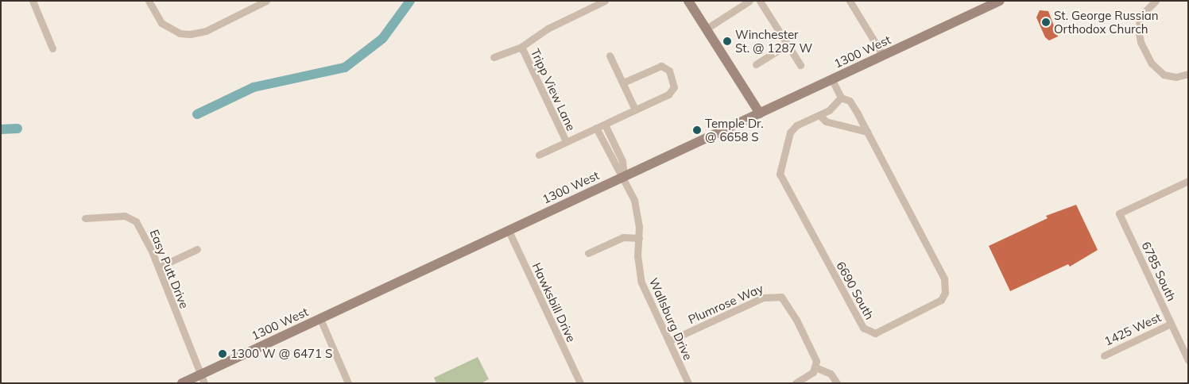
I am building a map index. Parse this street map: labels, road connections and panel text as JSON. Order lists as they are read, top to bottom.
{
  "streets": {
    "street": [
      "1300 West",
      "Tripp View Lane",
      "Easy Putt Drive",
      "6785 South",
      "6690 South",
      "Hawksbill Drive",
      "Plumrose Way",
      "Wallsburg Drive",
      "1425 West"
    ]
  },
  "crossings": [
    ["1300 West", "Easy Putt Drive"],
    ["1300 West", "6690 South"],
    ["1300 West", "Hawksbill Drive"],
    ["1300 West", "Wallsburg Drive"],
    ["6785 South", "1425 West"],
    ["Plumrose Way", "Wallsburg Drive"]
  ],
  "places": [
    "St. George Russian Orthodox Church",
    "Winchester St. @ 1287 W",
    "Temple Dr. @ 6658 S",
    "1300 W @ 6471 S"
  ]
}
